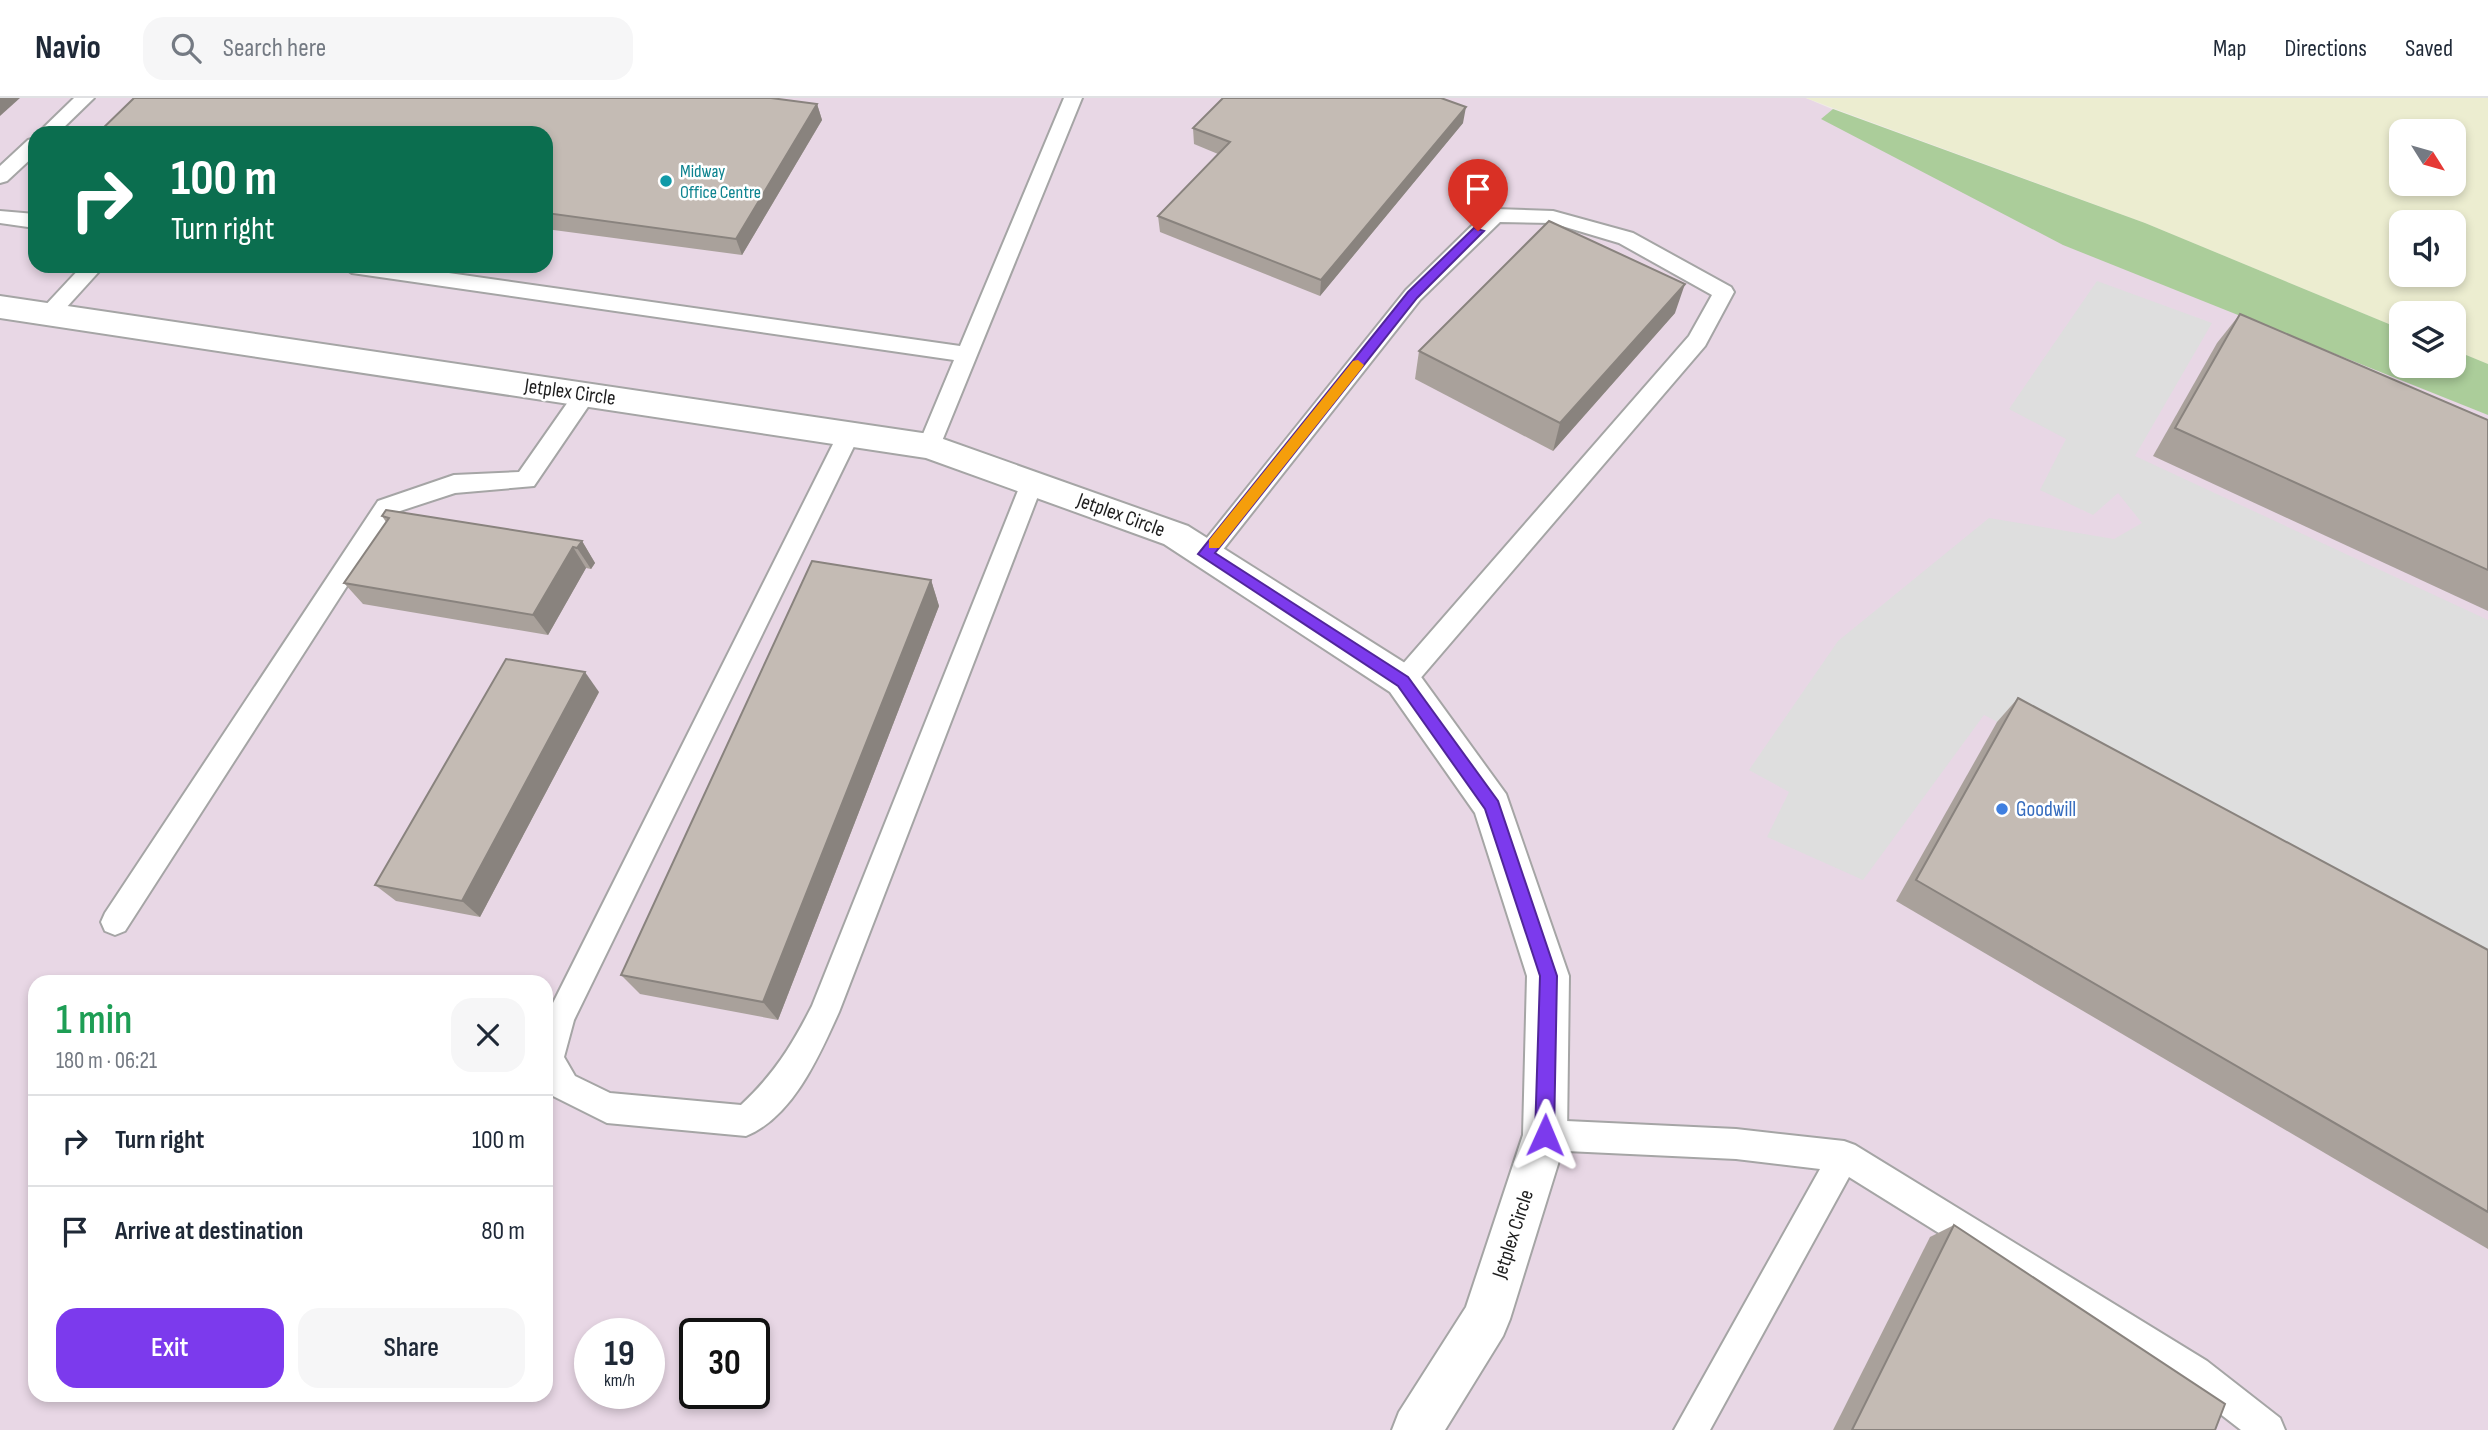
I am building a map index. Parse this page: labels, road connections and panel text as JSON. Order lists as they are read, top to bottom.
{
  "streets": {
    "street": ["Jetplex Circle"]
  },
  "places": ["Midway Office Centre", "Goodwill"],
  "north": "bottom right",
  "page": {
    "header": "Navio",
    "search": "Search here",
    "nav": ["Map", "Directions", "Saved"],
    "turn": ["100 m", "Turn right"],
    "heading": ["1 min", "180 m · 06:21"],
    "list": [
      {
        "name": "Turn right",
        "value": "100 m"
      },
      {
        "name": "Arrive at destination",
        "value": "80 m"
      }
    ],
    "buttons": ["Exit", "Share"],
    "speed": "19 km/h",
    "limit": "30"
  }
}
